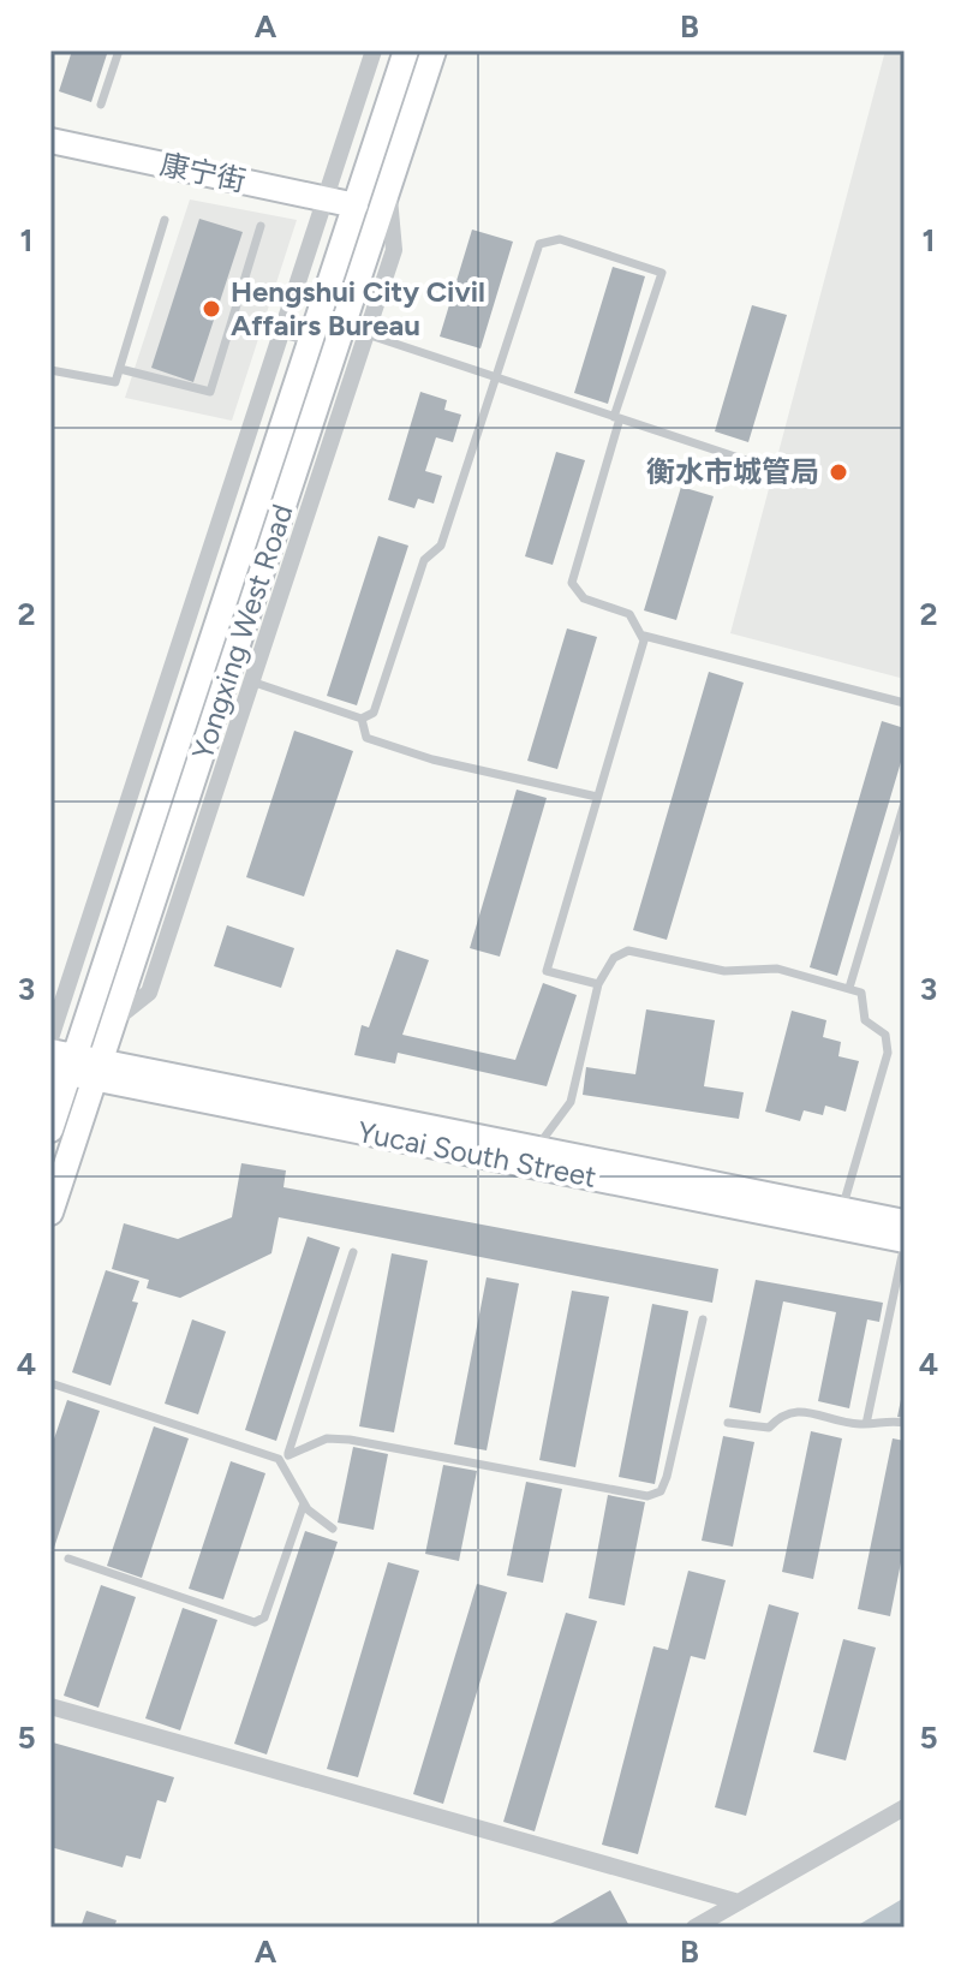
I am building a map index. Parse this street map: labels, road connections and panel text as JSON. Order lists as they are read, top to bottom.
{
  "streets": {
    "main road": ["康宁街", "Yongxing West Road", "Yucai South Street"]
  },
  "crossings": [
    ["康宁街", "Yongxing West Road"],
    ["Yongxing West Road", "Yucai South Street"]
  ],
  "places": ["Hengshui City Civil Affairs Bureau", "衡水市城管局"],
  "grid": {
    "columns": ["A", "B"],
    "rows": [
      "1",
      "2",
      "3",
      "4",
      "5"
    ]
  }
}
